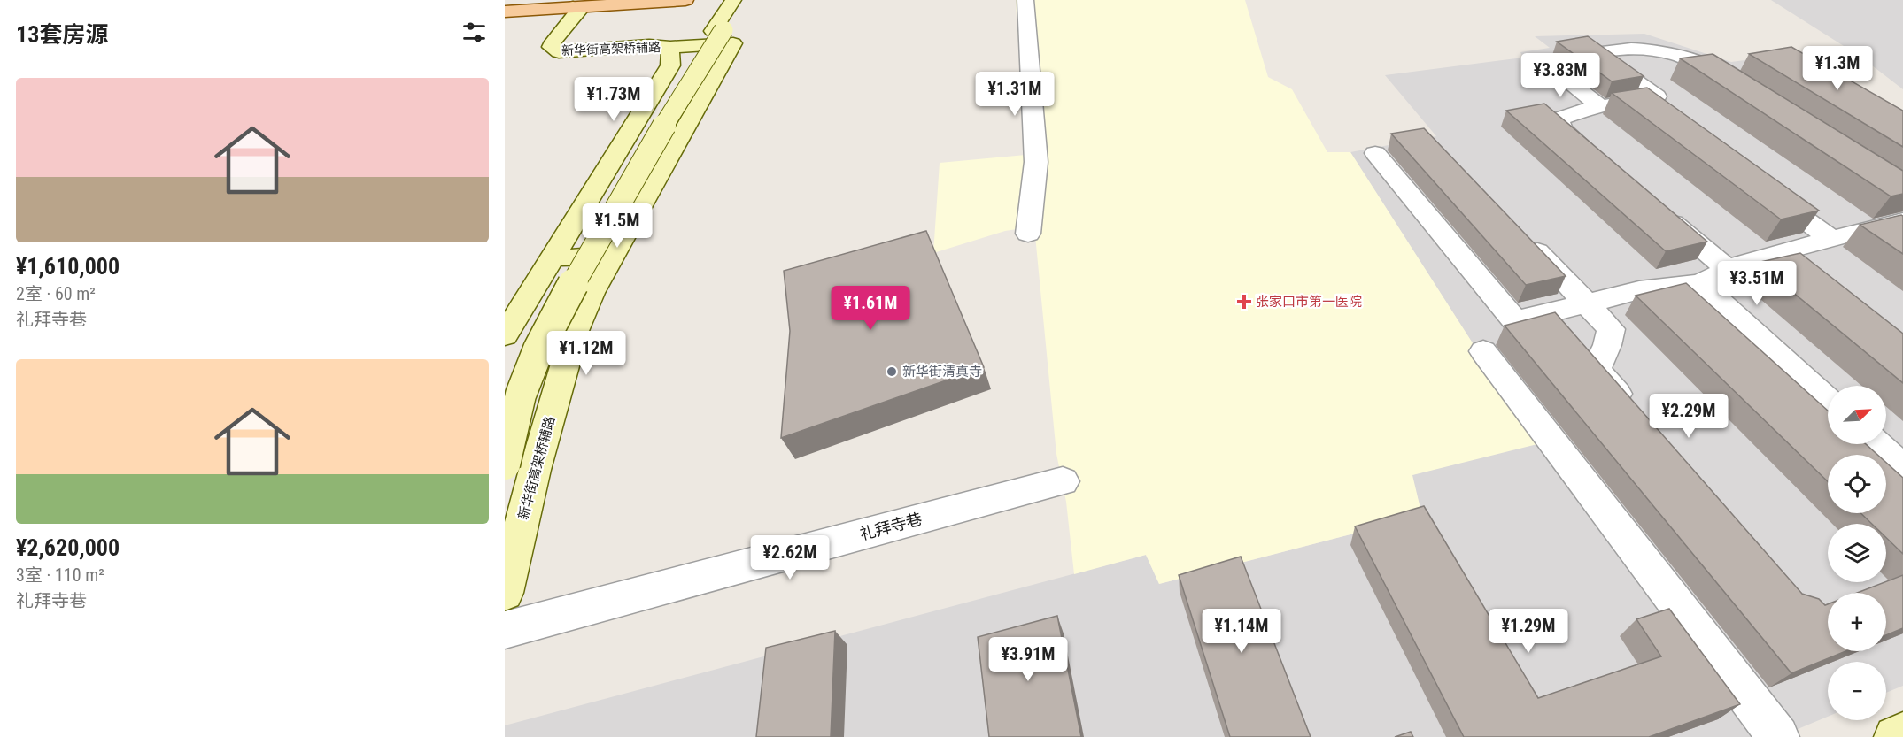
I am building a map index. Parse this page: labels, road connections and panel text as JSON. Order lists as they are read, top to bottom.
{
  "streets": {
    "street": ["新华街高架桥辅路", "礼拜寺巷"]
  },
  "places": {
    "health": ["张家口市第一医院"],
    "other": ["新华街清真寺"]
  },
  "north": "top right",
  "page": {
    "heading": "13套房源",
    "price": [
      "¥1.3M",
      "¥3.83M",
      "¥1.31M",
      "¥1.73M",
      "¥1.5M",
      "¥3.51M",
      "¥1.61M",
      "¥1.12M",
      "¥2.29M",
      "¥2.62M",
      "¥1.14M",
      "¥1.29M",
      "¥3.91M"
    ],
    "list": [
      {
        "name": "¥1,610,000",
        "note": "2室 · 60 m² · 礼拜寺巷"
      },
      {
        "name": "¥2,620,000",
        "note": "3室 · 110 m² · 礼拜寺巷"
      }
    ],
    "map_buttons": ["+", "−"]
  }
}
